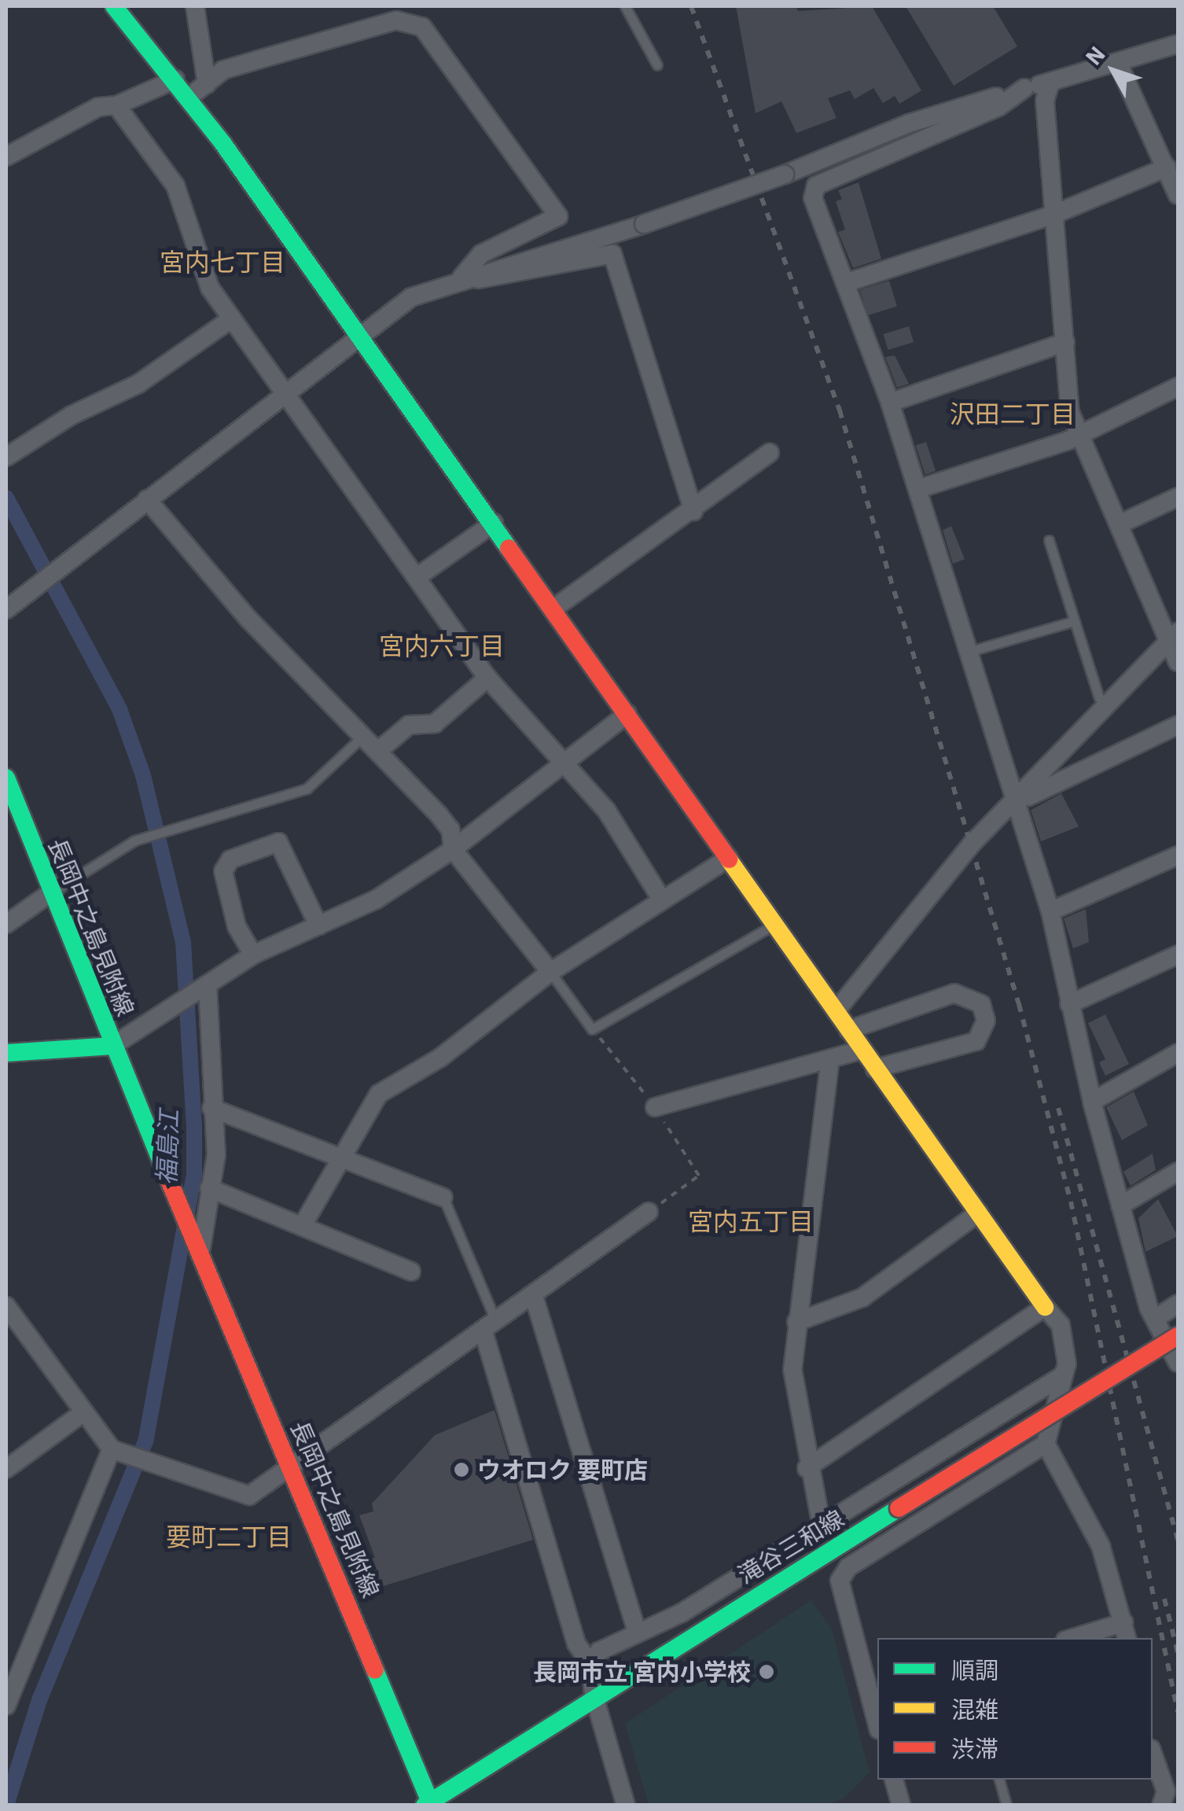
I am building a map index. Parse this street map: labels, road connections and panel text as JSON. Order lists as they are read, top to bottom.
{
  "streets": {
    "main road": ["長岡中之島見附線", "滝谷三和線"]
  },
  "crossings": [
    ["長岡中之島見附線", "滝谷三和線"]
  ],
  "districts": [
    "宮内七丁目",
    "沢田二丁目",
    "宮内六丁目",
    "宮内五丁目",
    "要町二丁目"
  ],
  "water": ["福島江"],
  "places": ["ウオロク 要町店", "長岡市立 宮内小学校"],
  "legend": ["順調", "混雑", "渋滞"],
  "north": "top left"
}
